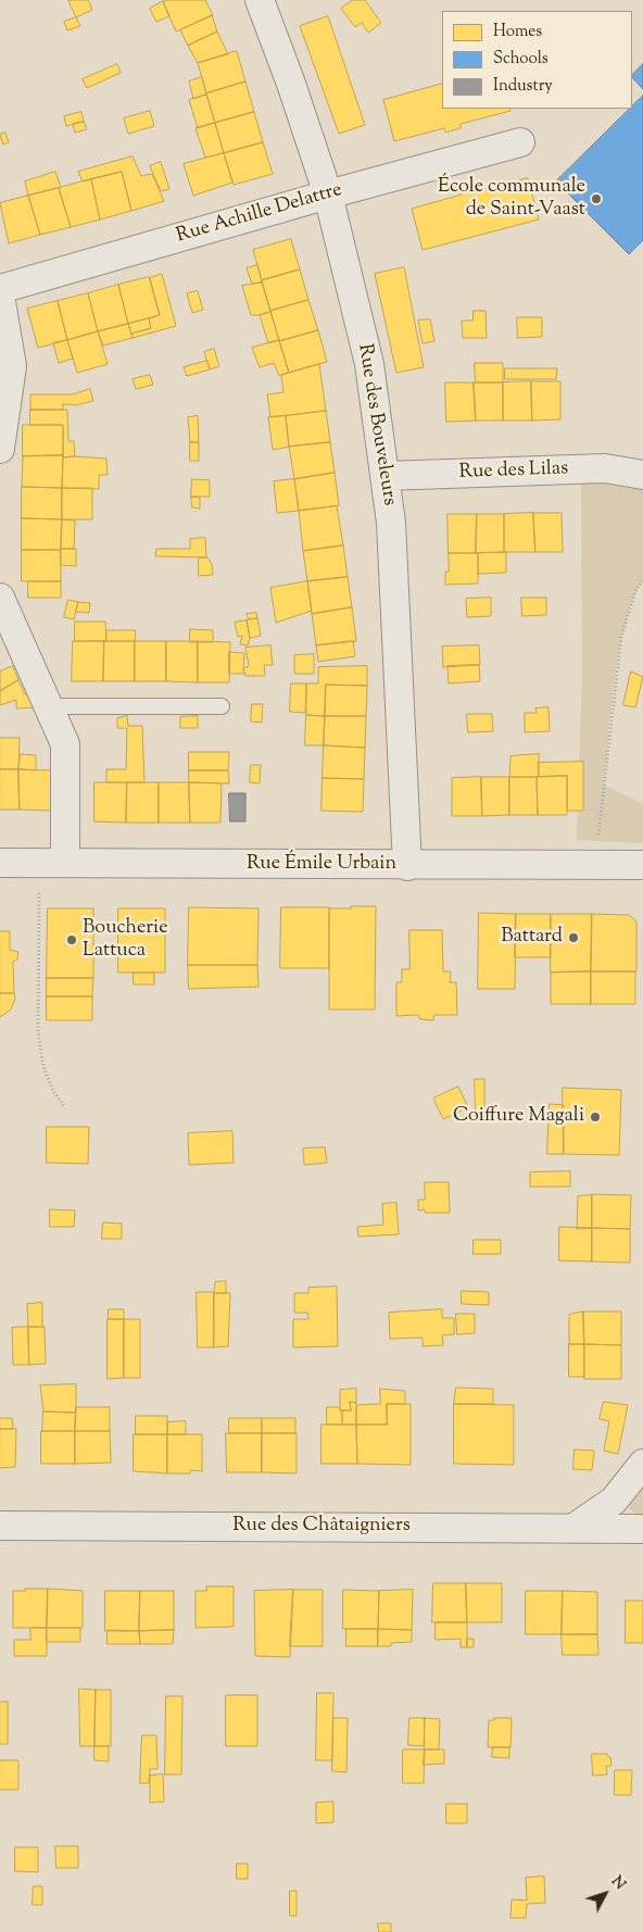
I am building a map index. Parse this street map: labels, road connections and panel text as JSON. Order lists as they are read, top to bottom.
{
  "streets": {
    "street": [
      "Rue Achille Delattre",
      "Rue des Bouveleurs",
      "Rue des Lilas",
      "Rue Émile Urbain",
      "Rue des Châtaigniers"
    ]
  },
  "crossings": [
    ["Rue Achille Delattre", "Rue des Bouveleurs"],
    ["Rue des Bouveleurs", "Rue des Lilas"],
    ["Rue des Bouveleurs", "Rue Émile Urbain"]
  ],
  "places": [
    "École communale de Saint-Vaast",
    "Battard",
    "Boucherie Lattuca",
    "Coiffure Magali"
  ],
  "legend": ["Homes", "Schools", "Industry"],
  "north": "top right"
}
